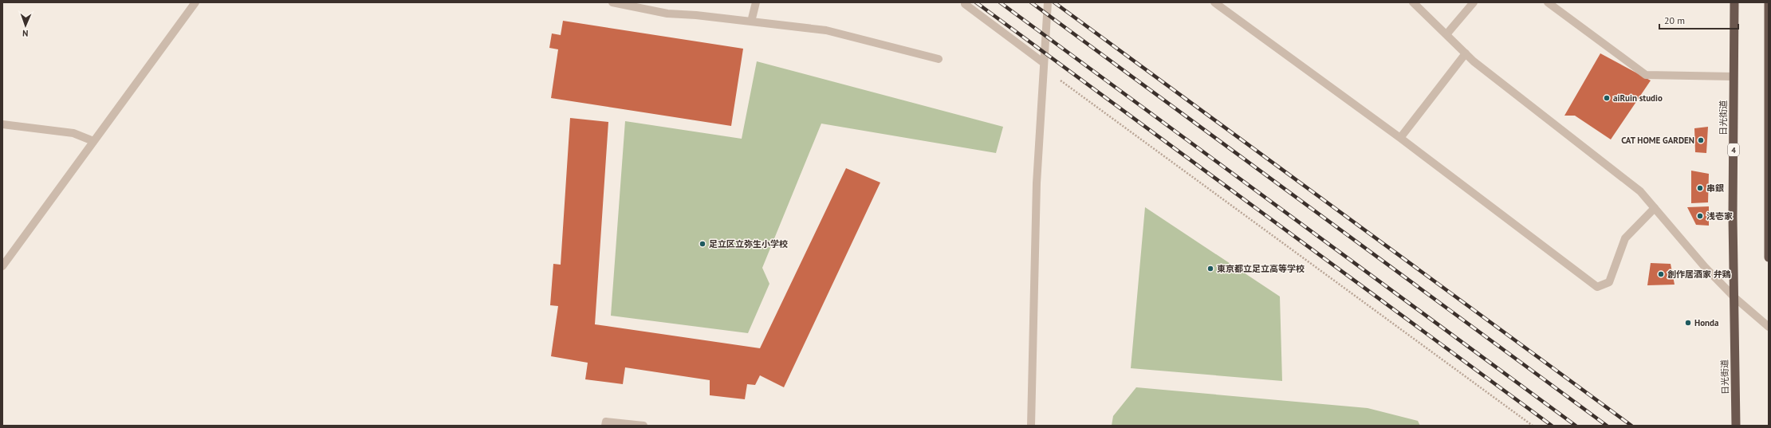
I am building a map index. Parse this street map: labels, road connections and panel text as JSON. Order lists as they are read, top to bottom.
{
  "streets": {
    "highway": ["日光街道", "4"]
  },
  "places": [
    "aiRuin studio",
    "CAT HOME GARDEN",
    "串銀",
    "浅壱家",
    "足立区立弥生小学校",
    "東京都立足立高等学校",
    "創作居酒家 弁鶏",
    "Honda"
  ],
  "scale_bar": "20 m",
  "north": "bottom"
}
